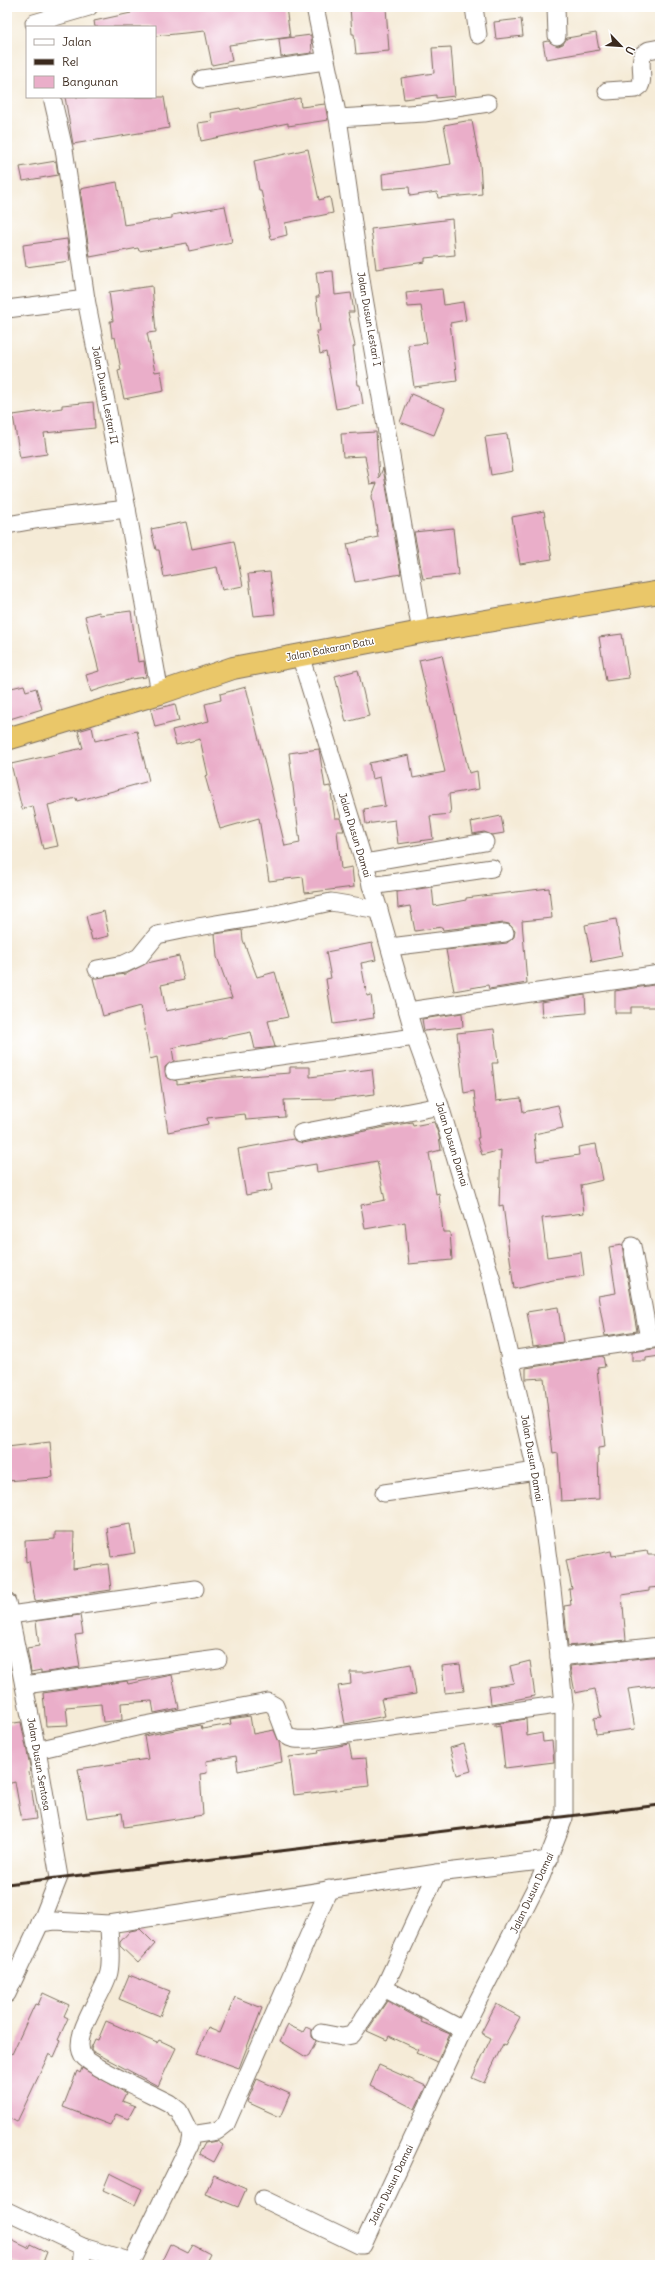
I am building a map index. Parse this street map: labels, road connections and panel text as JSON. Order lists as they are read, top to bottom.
{
  "streets": {
    "highway": ["Jalan Bakaran Batu"],
    "street": [
      "Jalan Dusun Lestari I",
      "Jalan Dusun Lestari II",
      "Jalan Dusun Damai",
      "Jalan Dusun Sentosa"
    ]
  },
  "crossings": [
    ["Jalan Dusun Lestari I", "Jalan Bakaran Batu"],
    ["Jalan Dusun Lestari II", "Jalan Bakaran Batu"],
    ["Jalan Bakaran Batu", "Jalan Dusun Damai"]
  ],
  "legend": ["Jalan", "Rel", "Bangunan"],
  "north": "bottom right"
}
